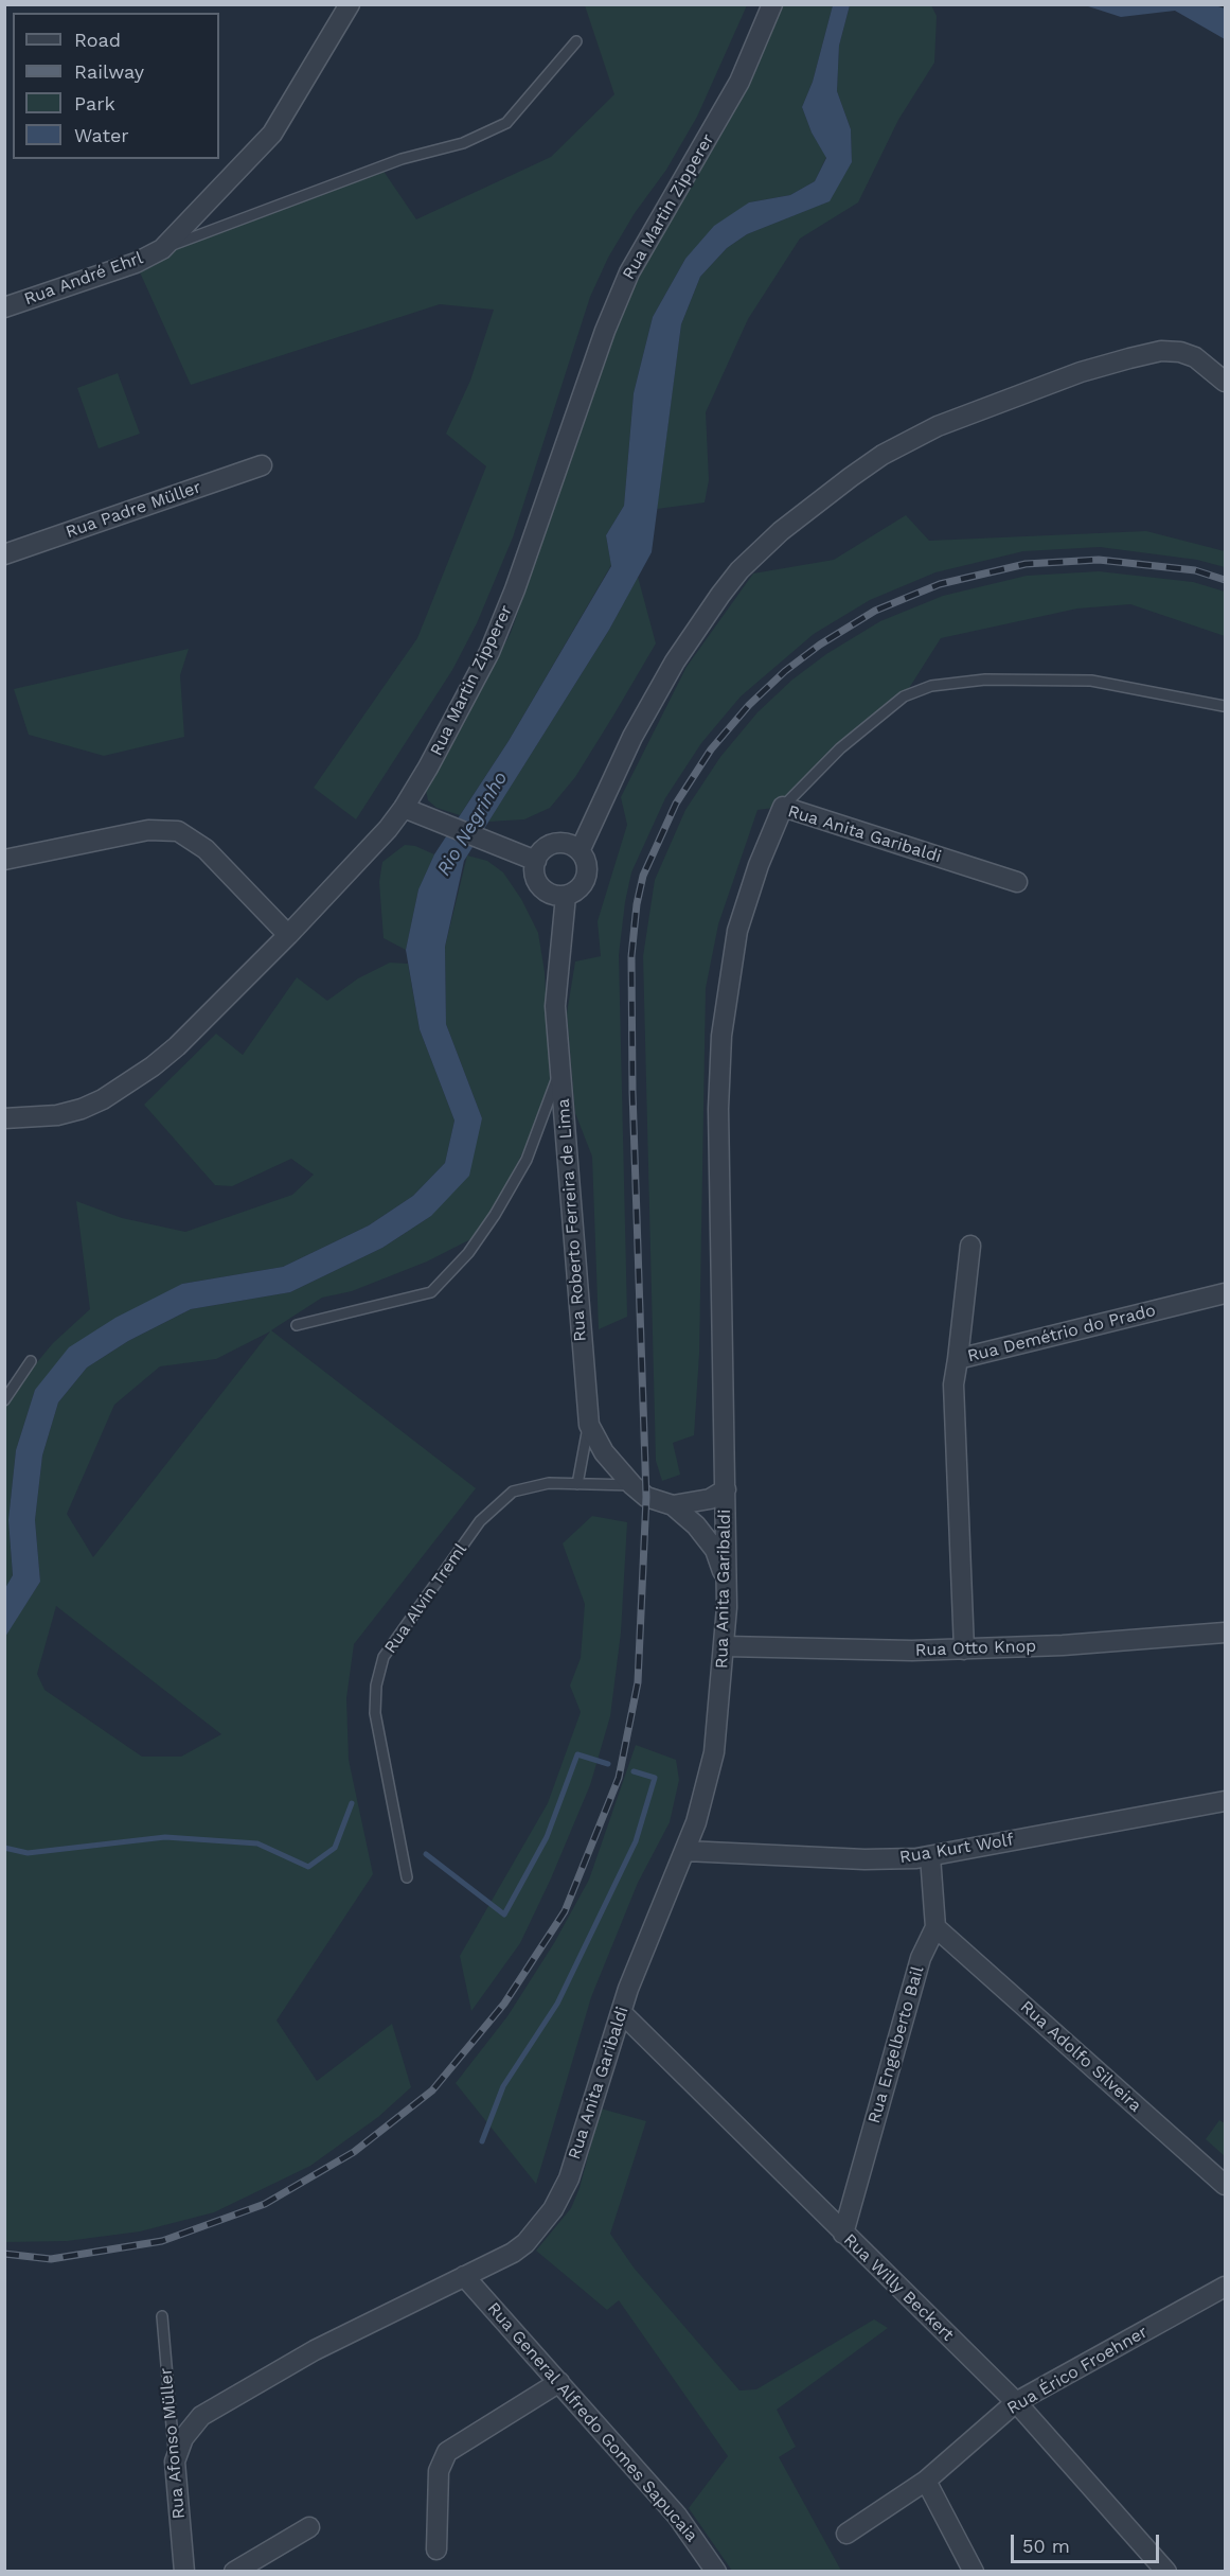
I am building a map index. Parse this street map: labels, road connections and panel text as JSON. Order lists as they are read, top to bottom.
{
  "streets": {
    "street": [
      "Rua Martin Zipperer",
      "Rua André Ehrl",
      "Rua Padre Müller",
      "Rua Anita Garibaldi",
      "Rua Roberto Ferreira de Lima",
      "Rua Demétrio do Prado",
      "Rua Otto Knop",
      "Rua Kurt Wolf",
      "Rua Engelberto Bail",
      "Rua Adolfo Silveira",
      "Rua Willy Beckert",
      "Rua Érico Froehner",
      "Rua General Alfredo Gomes Sapucaia",
      "Rua Afonso Müller"
    ],
    "lane": ["Rua Alvin Treml"]
  },
  "crossings": [
    ["Rua Anita Garibaldi", "Rua Roberto Ferreira de Lima"],
    ["Rua Anita Garibaldi", "Rua Otto Knop"],
    ["Rua Anita Garibaldi", "Rua Kurt Wolf"],
    ["Rua Anita Garibaldi", "Rua Willy Beckert"],
    ["Rua Anita Garibaldi", "Rua General Alfredo Gomes Sapucaia"],
    ["Rua Anita Garibaldi", "Rua Afonso Müller"],
    ["Rua Roberto Ferreira de Lima", "Rua Alvin Treml"],
    ["Rua Demétrio do Prado", "Rua Otto Knop"],
    ["Rua Engelberto Bail", "Rua Adolfo Silveira"],
    ["Rua Engelberto Bail", "Rua Willy Beckert"],
    ["Rua Willy Beckert", "Rua Érico Froehner"]
  ],
  "water": ["Rio Negrinho"],
  "legend": [
    "Road",
    "Railway",
    "Park",
    "Water"
  ],
  "scale_bar": "50 m"
}
